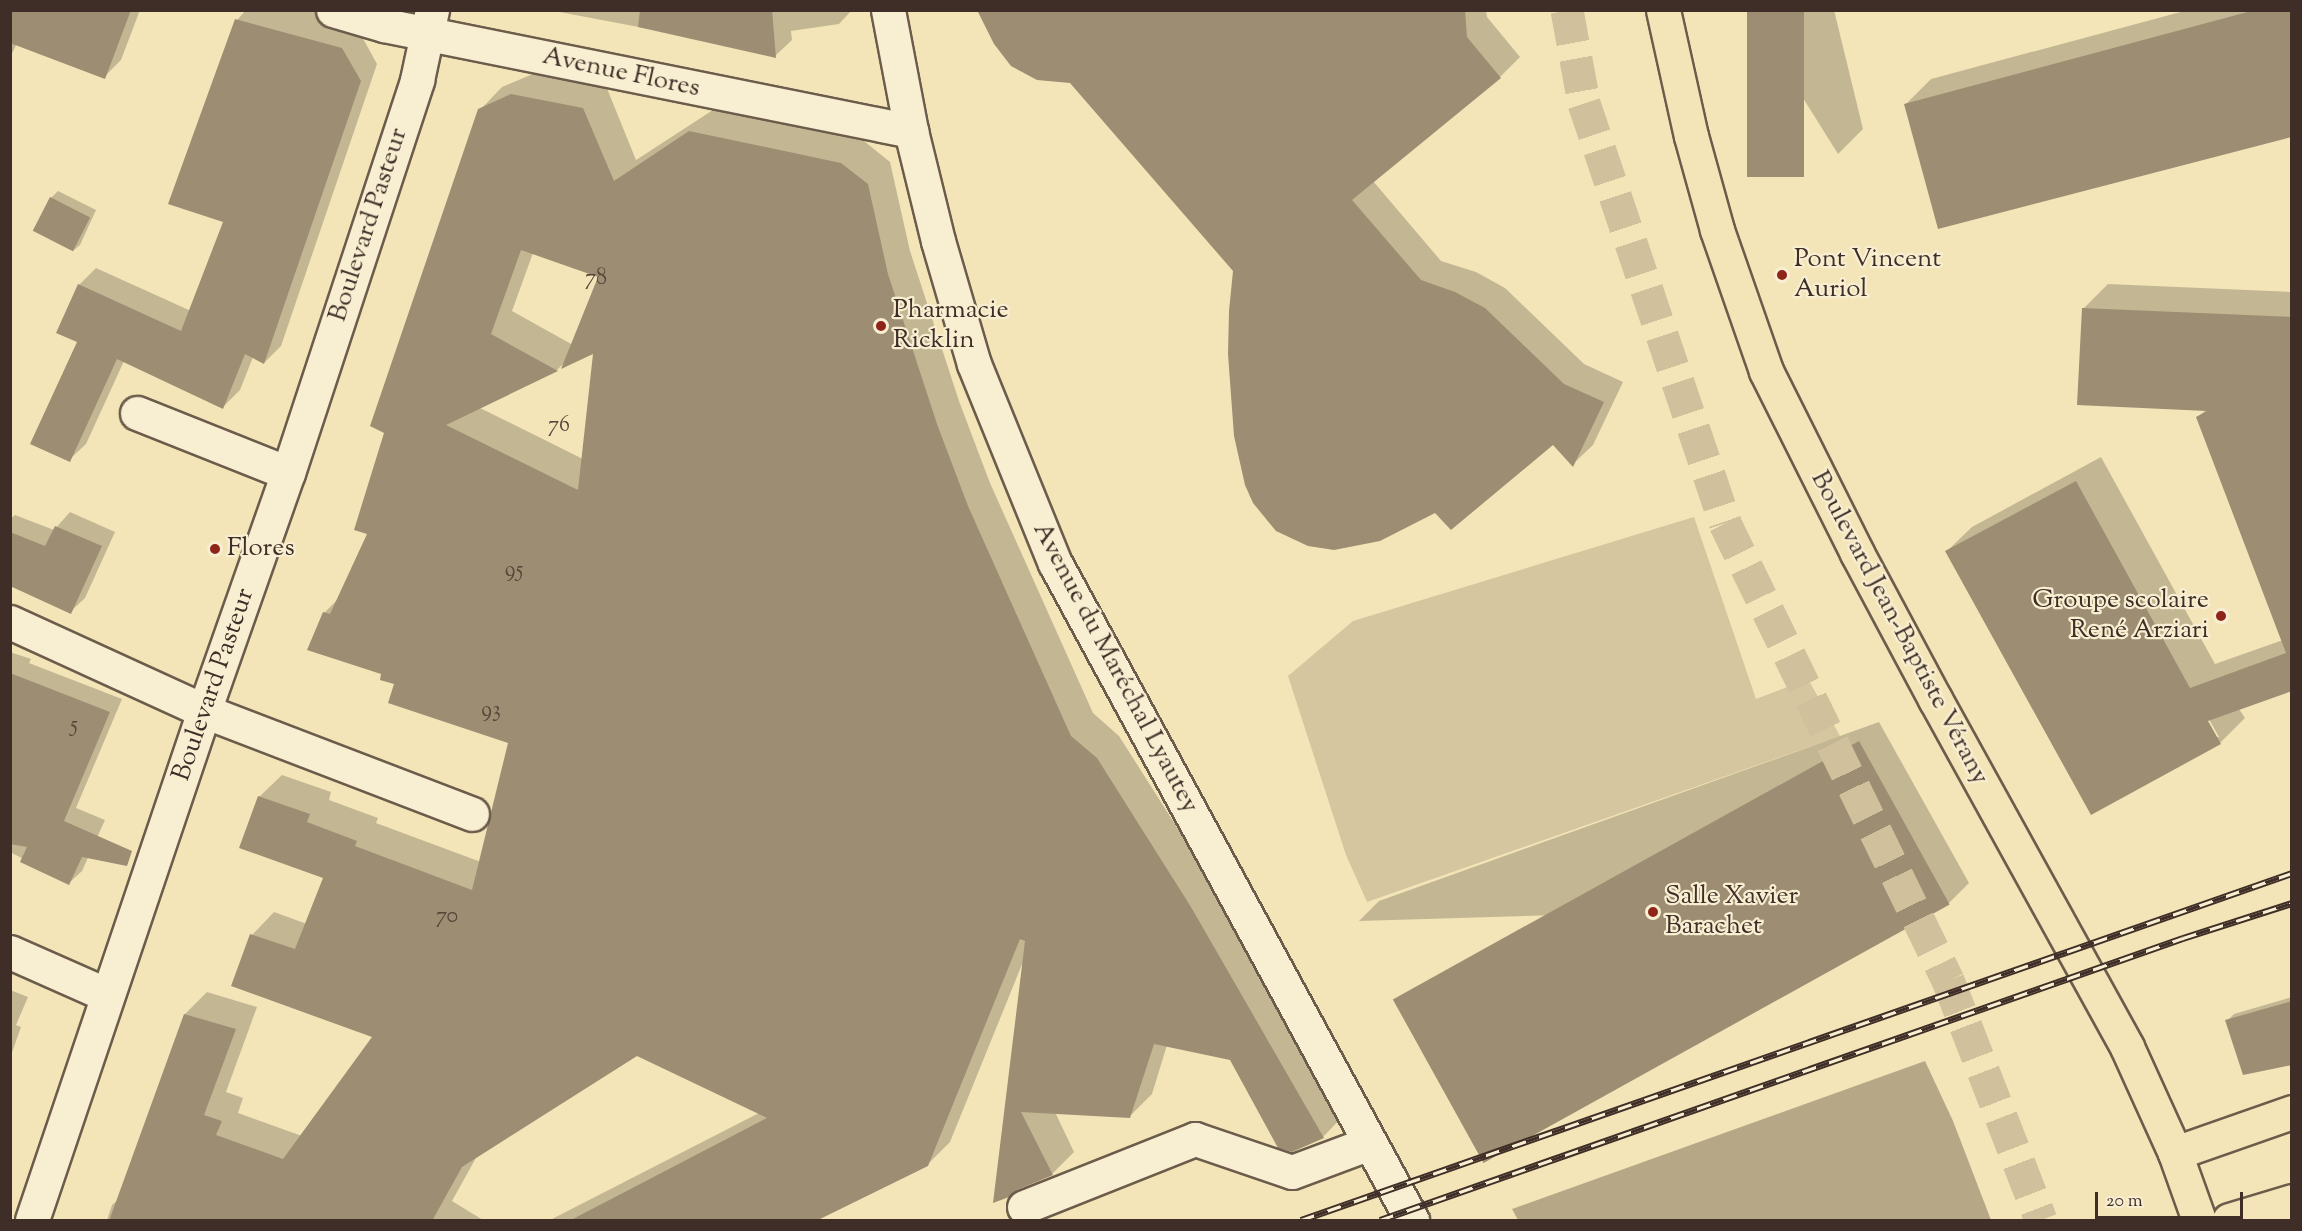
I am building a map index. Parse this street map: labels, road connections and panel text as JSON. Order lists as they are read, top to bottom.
{
  "streets": {
    "main road": ["Boulevard Jean-Baptiste Vérany"],
    "street": ["Avenue Flores", "Boulevard Pasteur", "Avenue du Maréchal Lyautey"]
  },
  "crossings": [
    ["Avenue Flores", "Boulevard Pasteur"],
    ["Avenue Flores", "Avenue du Maréchal Lyautey"]
  ],
  "places": [
    "Pont Vincent Auriol",
    "Pharmacie Ricklin",
    "Flores",
    "Groupe scolaire René Arziari",
    "Salle Xavier Barachet"
  ],
  "house_numbers": [
    "78",
    "76",
    "95",
    "93",
    "5",
    "70"
  ],
  "scale_bar": "20 m"
}
